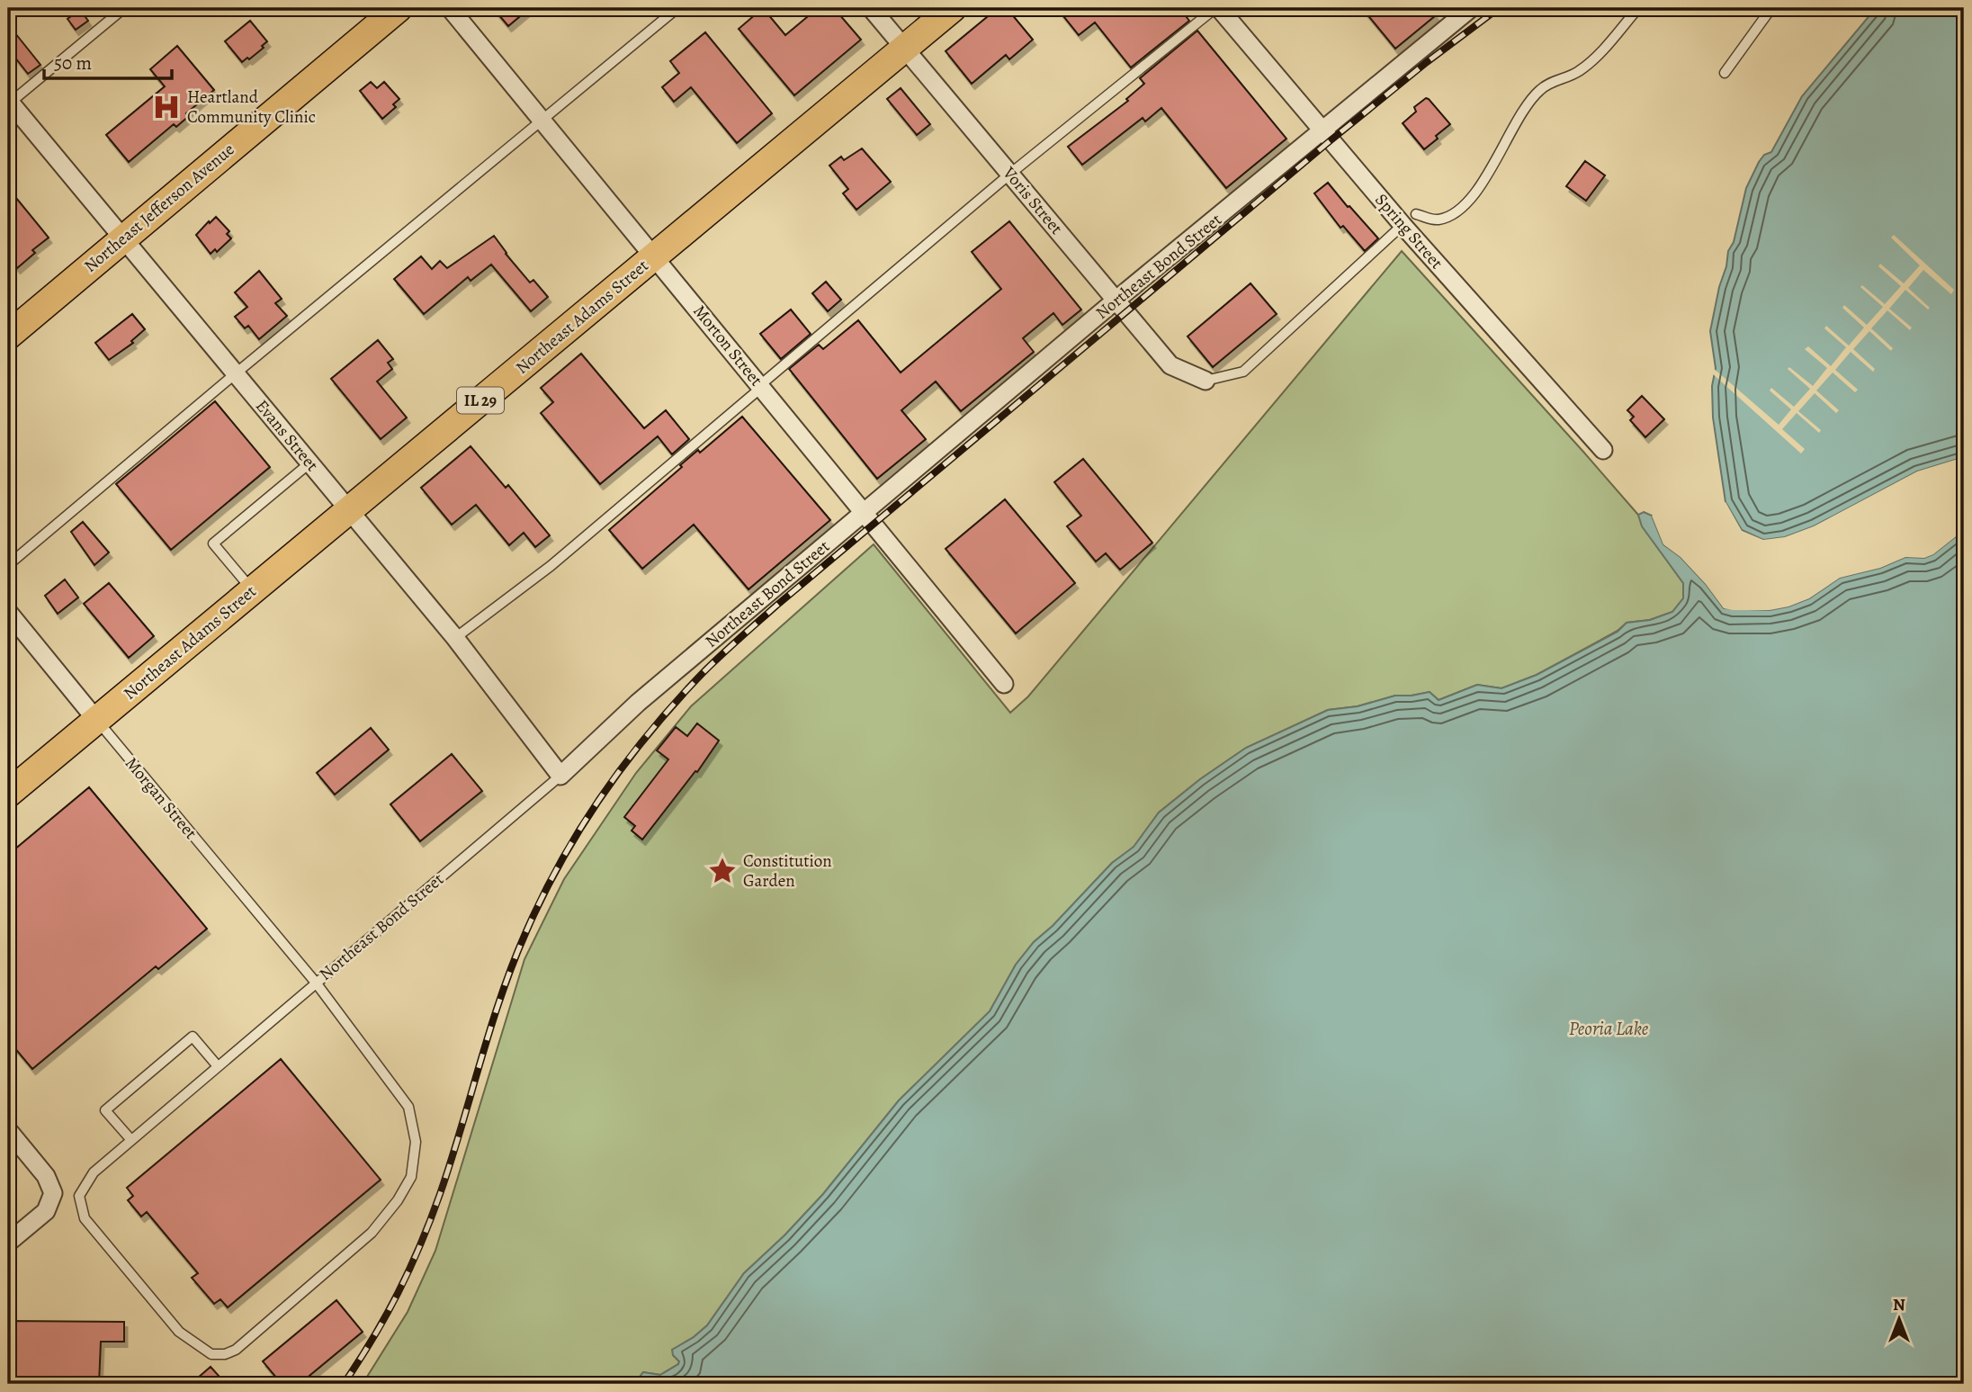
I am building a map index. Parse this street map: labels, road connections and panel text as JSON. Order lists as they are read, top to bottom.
{
  "streets": {
    "main road": ["Northeast Jefferson Avenue", "Northeast Adams Street", "IL 29"],
    "street": [
      "Voris Street",
      "Spring Street",
      "Northeast Bond Street",
      "Morton Street",
      "Evans Street",
      "Morgan Street"
    ]
  },
  "crossings": [
    ["Voris Street", "Northeast Bond Street"],
    ["Voris Street", "Northeast Adams Street"],
    ["Northeast Jefferson Avenue", "Evans Street"],
    ["Spring Street", "Northeast Bond Street"],
    ["Northeast Bond Street", "Morton Street"],
    ["Northeast Bond Street", "Evans Street"],
    ["Northeast Bond Street", "Morgan Street"],
    ["Northeast Adams Street", "Morton Street"],
    ["Northeast Adams Street", "Evans Street"],
    ["Northeast Adams Street", "Morgan Street"]
  ],
  "water": ["Peoria Lake"],
  "places": {
    "hospital": ["Heartland Community Clinic"],
    "place": ["Constitution Garden"]
  },
  "scale_bar": "50 m",
  "north": "top"
}
